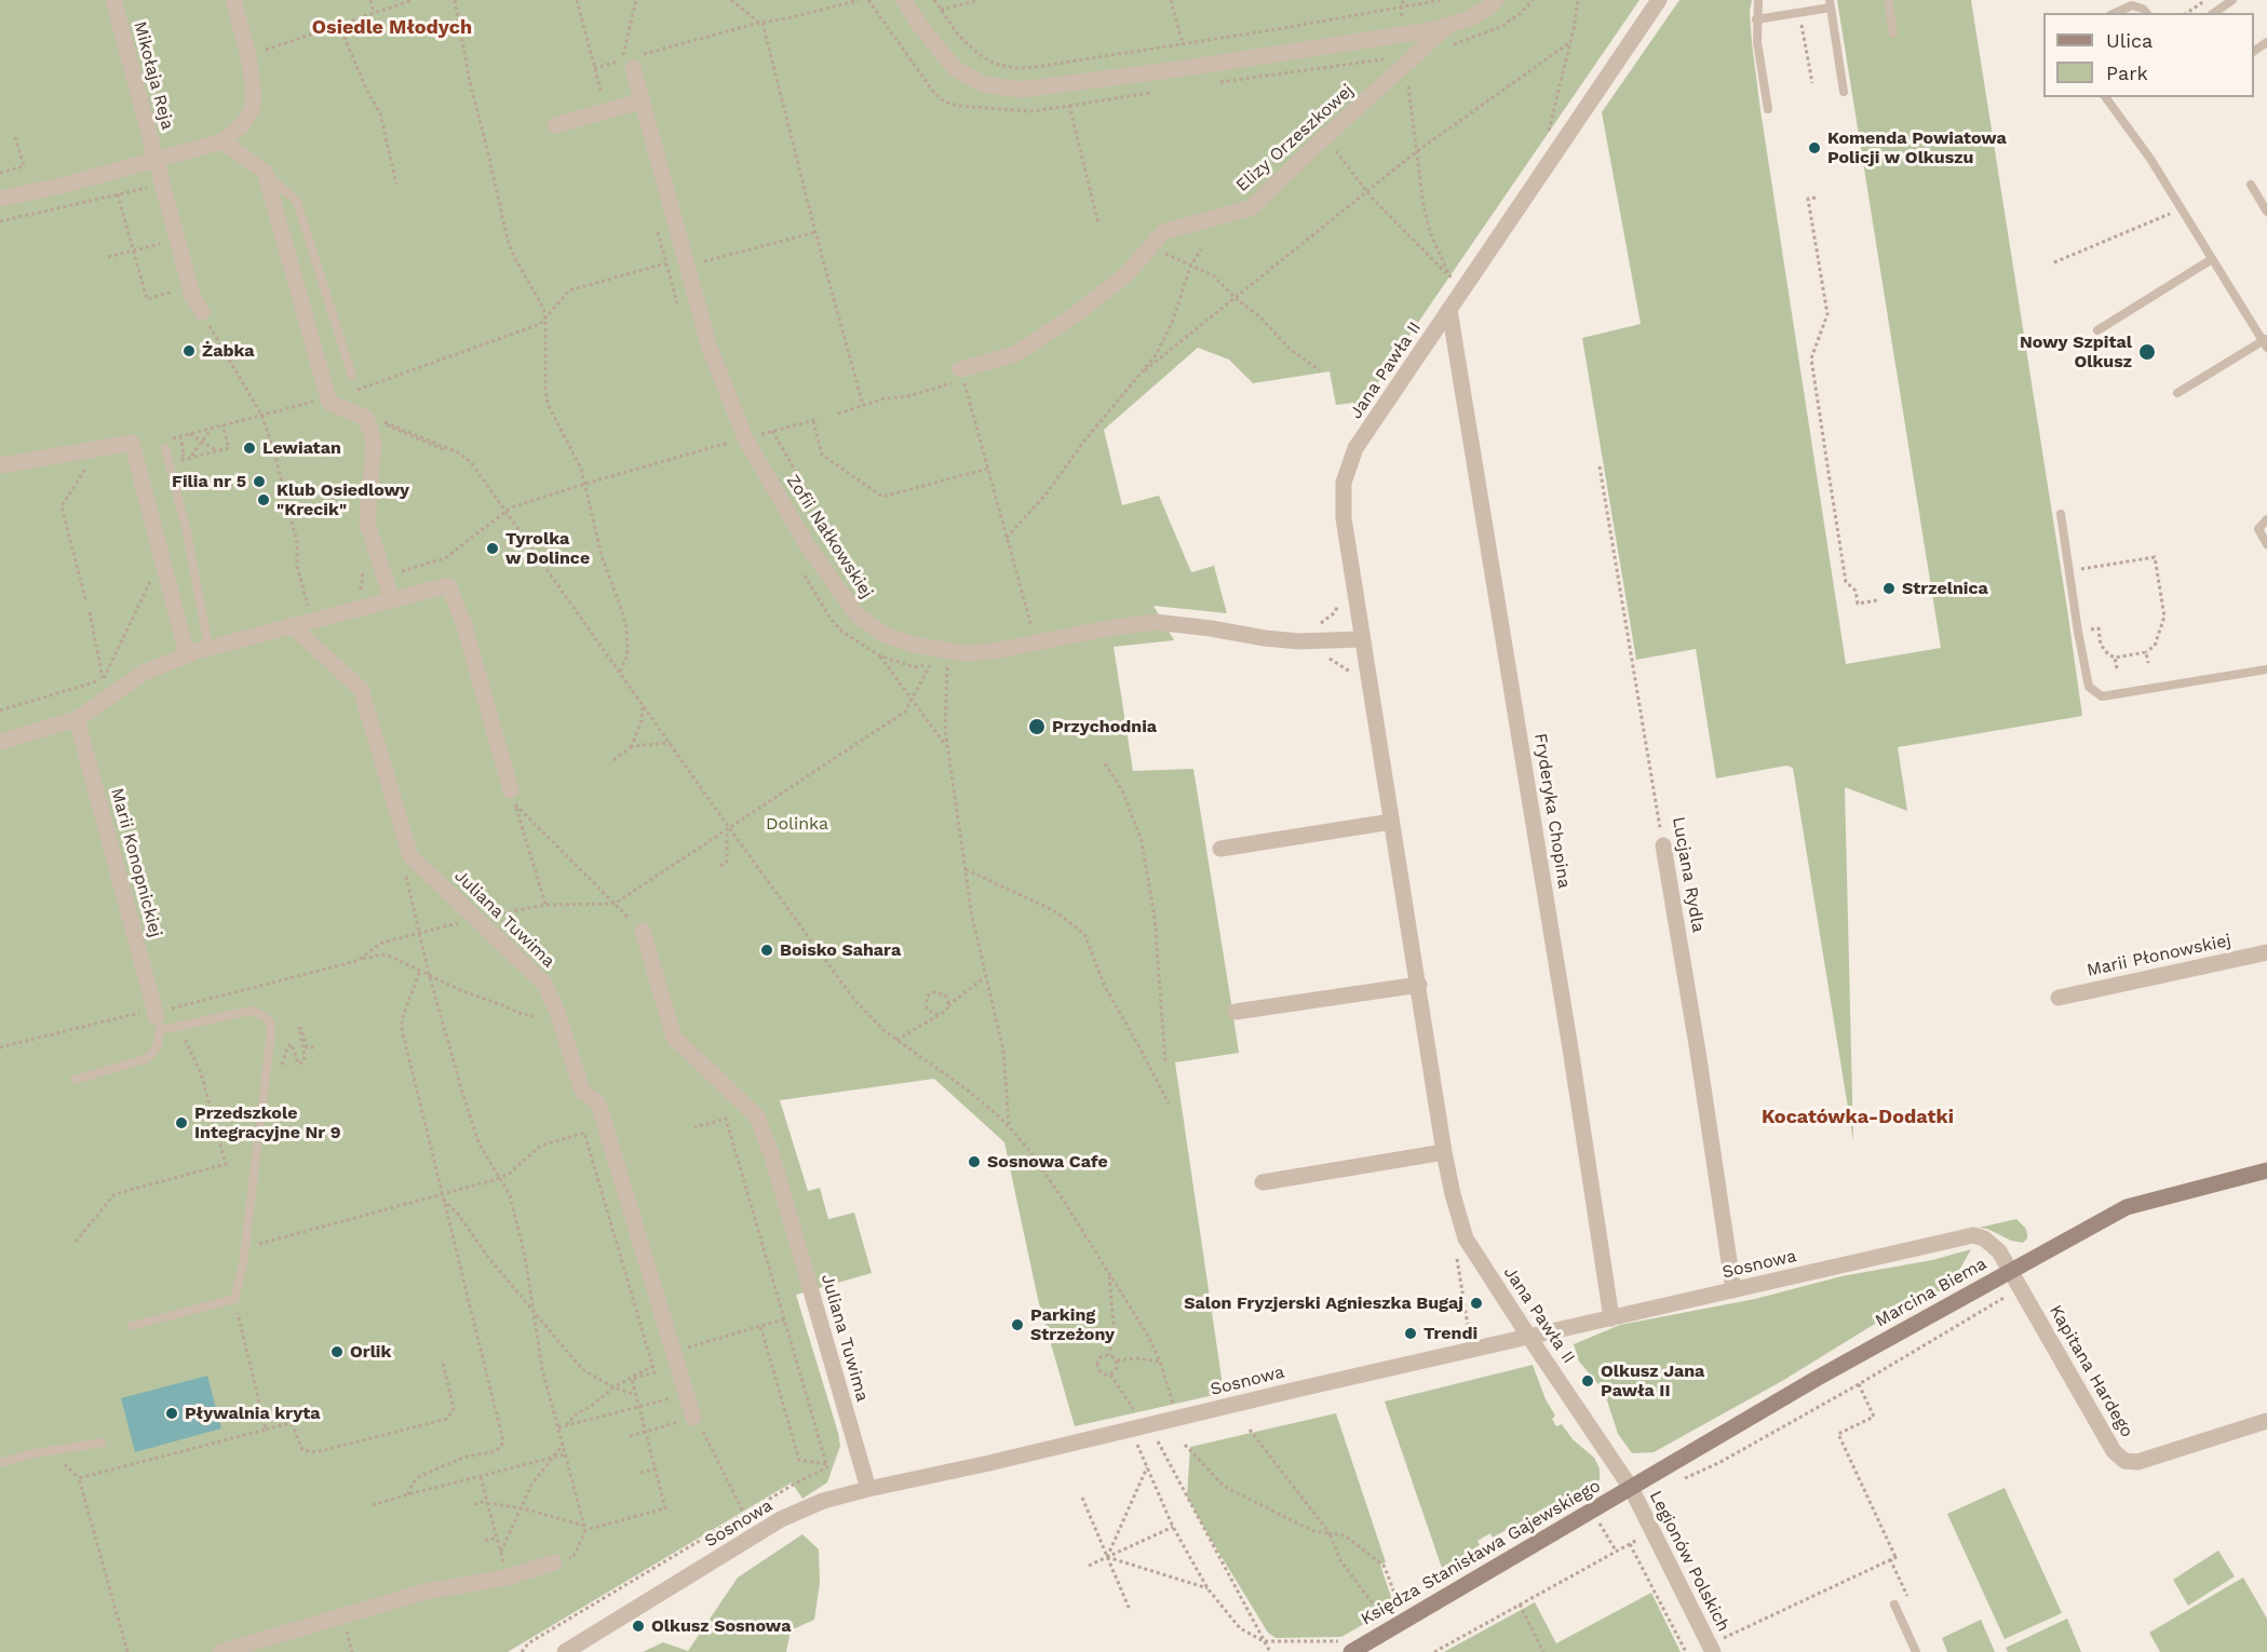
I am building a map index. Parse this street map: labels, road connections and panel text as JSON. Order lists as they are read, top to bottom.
{
  "streets": {
    "street": [
      "Mikołaja Reja",
      "Elizy Orzeszkowej",
      "Jana Pawła II",
      "Zofii Nałkowskiej",
      "Fryderyka Chopina",
      "Marii Konopnickiej",
      "Lucjana Rydla",
      "Juliana Tuwima",
      "Marii Płonowskiej",
      "Sosnowa",
      "Marcina Biema",
      "Kapitana Hardego",
      "Księdza Stanisława Gajewskiego",
      "Legionów Polskich"
    ]
  },
  "crossings": [
    ["Jana Pawła II", "Zofii Nałkowskiej"],
    ["Jana Pawła II", "Fryderyka Chopina"],
    ["Jana Pawła II", "Sosnowa"],
    ["Jana Pawła II", "Marcina Biema"],
    ["Jana Pawła II", "Księdza Stanisława Gajewskiego"],
    ["Jana Pawła II", "Legionów Polskich"],
    ["Fryderyka Chopina", "Sosnowa"],
    ["Lucjana Rydla", "Sosnowa"],
    ["Juliana Tuwima", "Sosnowa"],
    ["Sosnowa", "Marcina Biema"],
    ["Sosnowa", "Kapitana Hardego"],
    ["Marcina Biema", "Kapitana Hardego"],
    ["Marcina Biema", "Księdza Stanisława Gajewskiego"],
    ["Marcina Biema", "Legionów Polskich"],
    ["Księdza Stanisława Gajewskiego", "Legionów Polskich"]
  ],
  "districts": ["Osiedle Młodych", "Kocatówka-Dodatki"],
  "parks": ["Dolinka"],
  "places": [
    "Komenda Powiatowa Policji w Olkuszu",
    "Żabka",
    "Nowy Szpital Olkusz",
    "Lewiatan",
    "Filia nr 5",
    "Klub Osiedlowy \"Krecik\"",
    "Tyrolka w Dolince",
    "Strzelnica",
    "Przychodnia",
    "Boisko Sahara",
    "Przedszkole Integracyjne Nr 9",
    "Sosnowa Cafe",
    "Salon Fryzjerski Agnieszka Bugaj",
    "Parking Strzeżony",
    "Trendi",
    "Orlik",
    "Olkusz Jana Pawła II",
    "Pływalnia kryta",
    "Olkusz Sosnowa"
  ],
  "legend": ["Ulica", "Park"]
}
